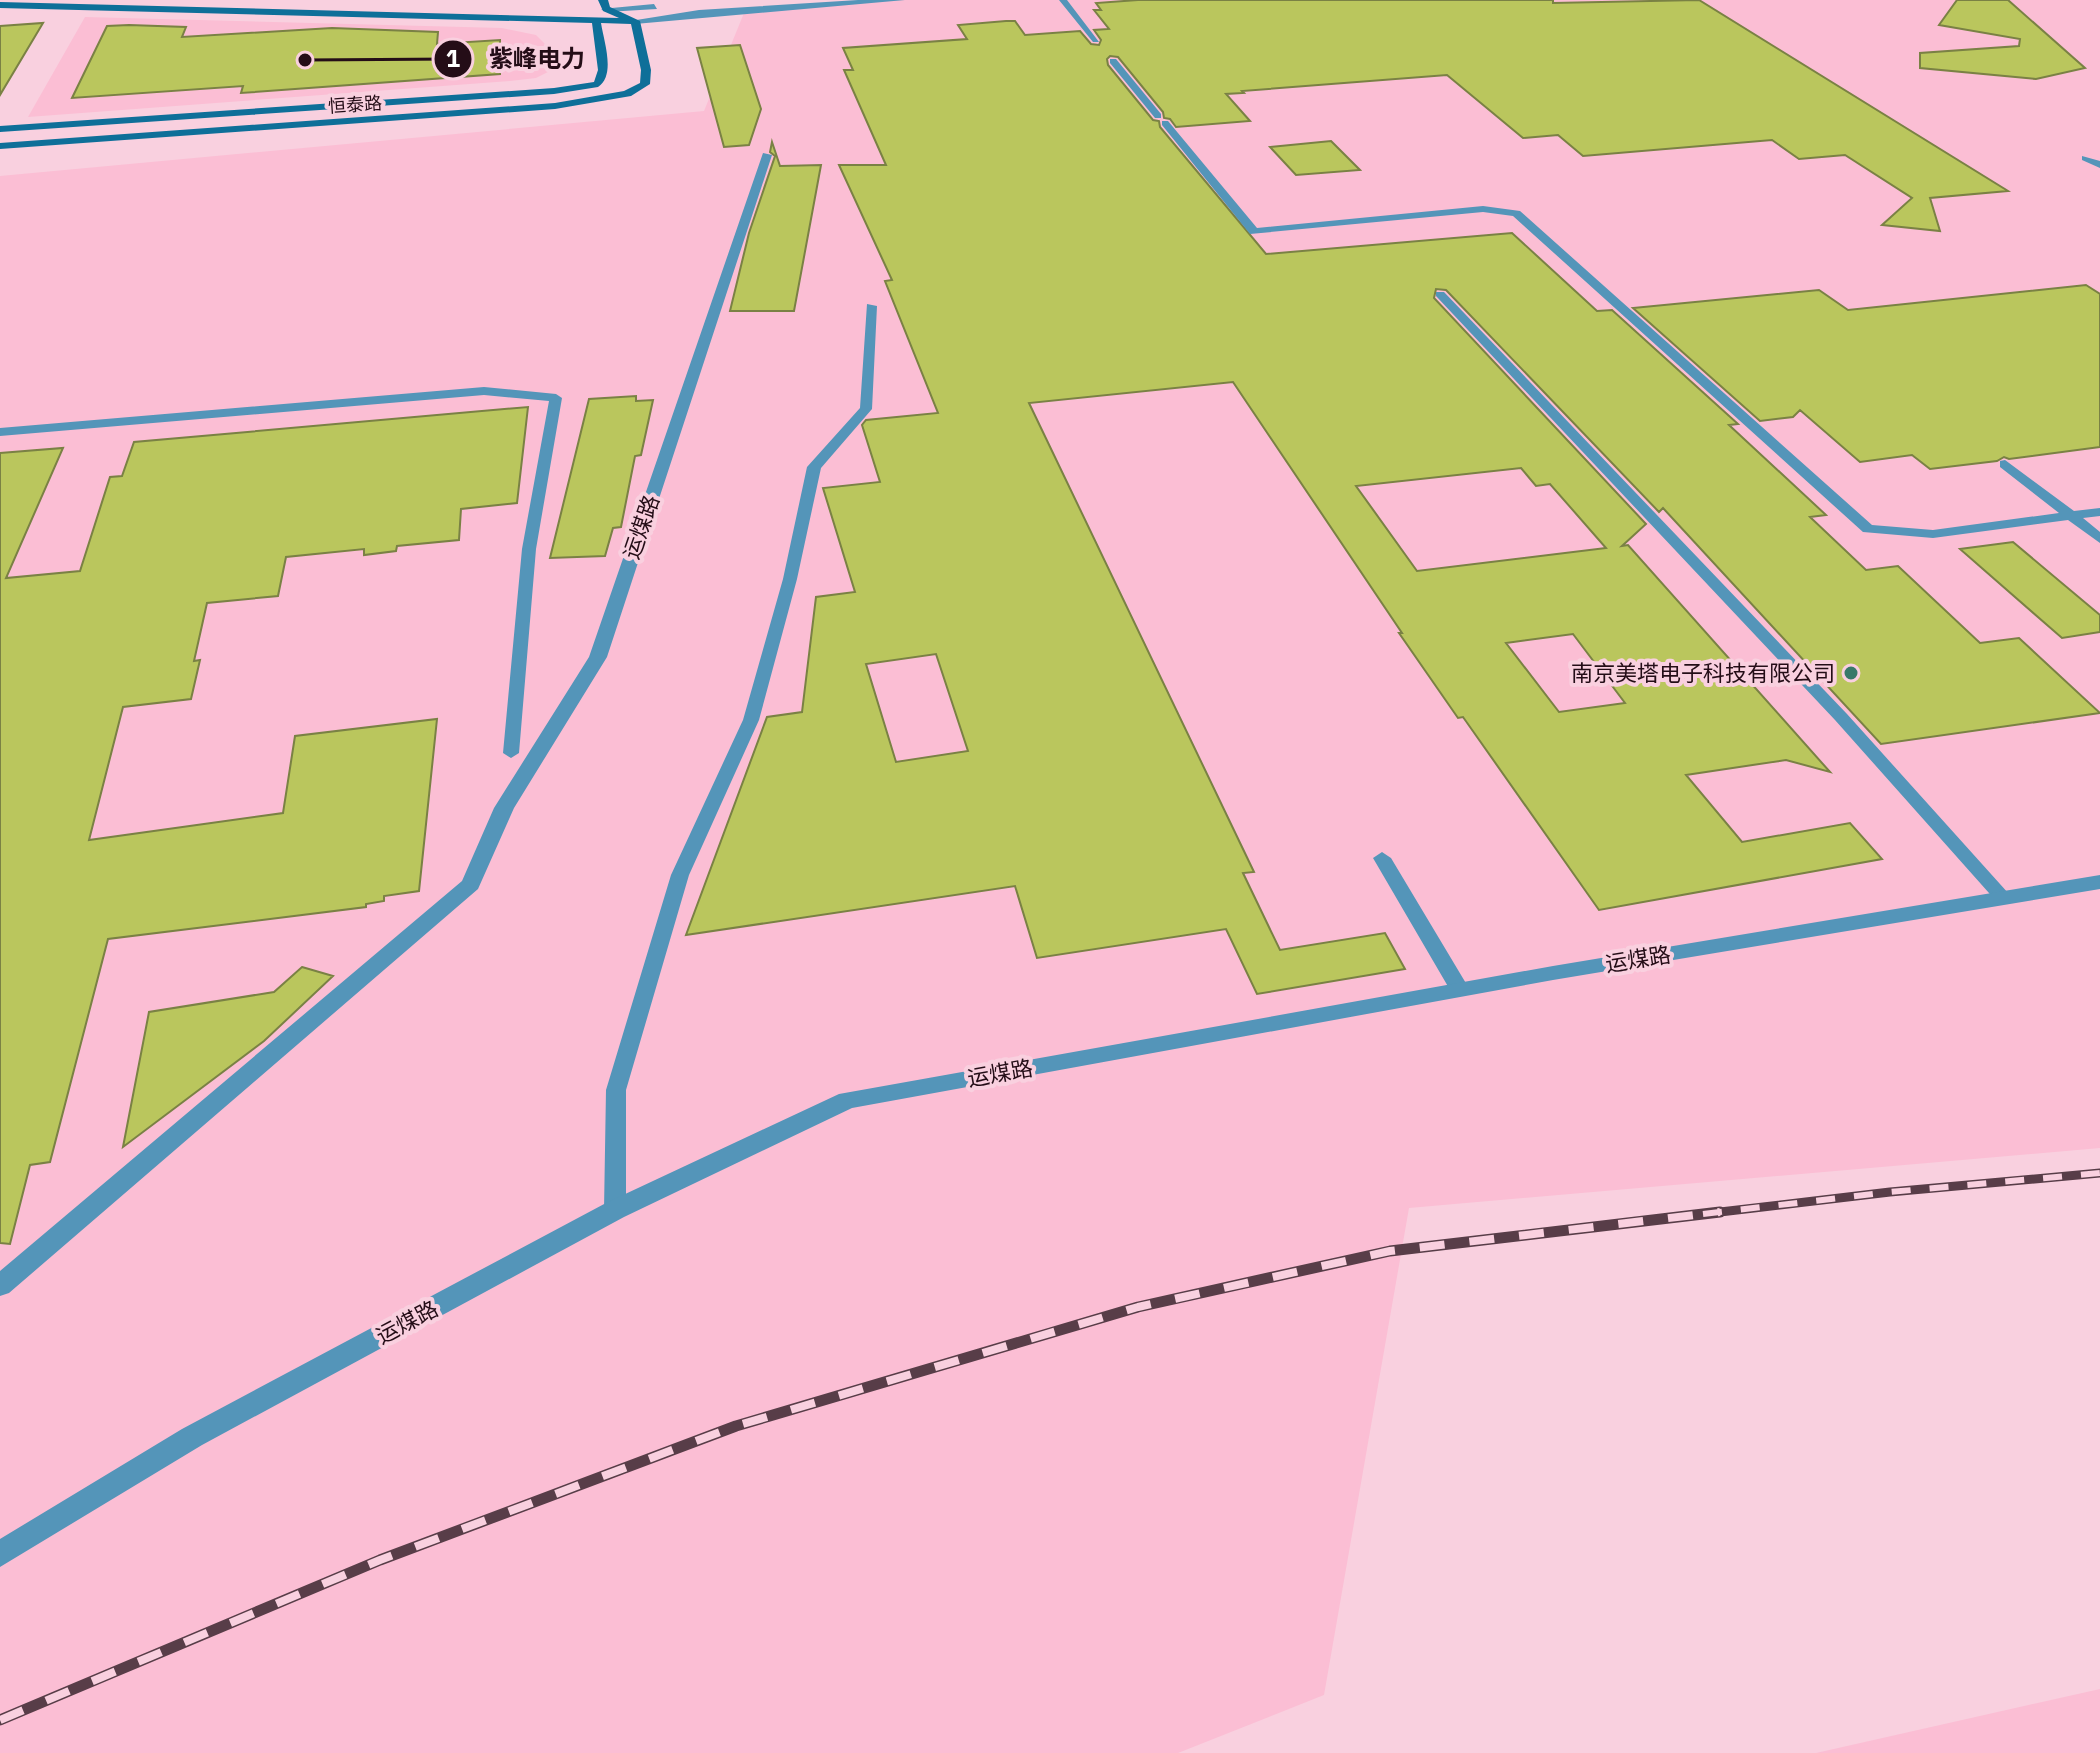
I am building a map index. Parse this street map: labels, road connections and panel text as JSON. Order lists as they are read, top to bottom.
{
  "streets": {
    "street": ["恒泰路", "运煤路"]
  },
  "places": ["紫峰电力", "南京美塔电子科技有限公司"]
}
